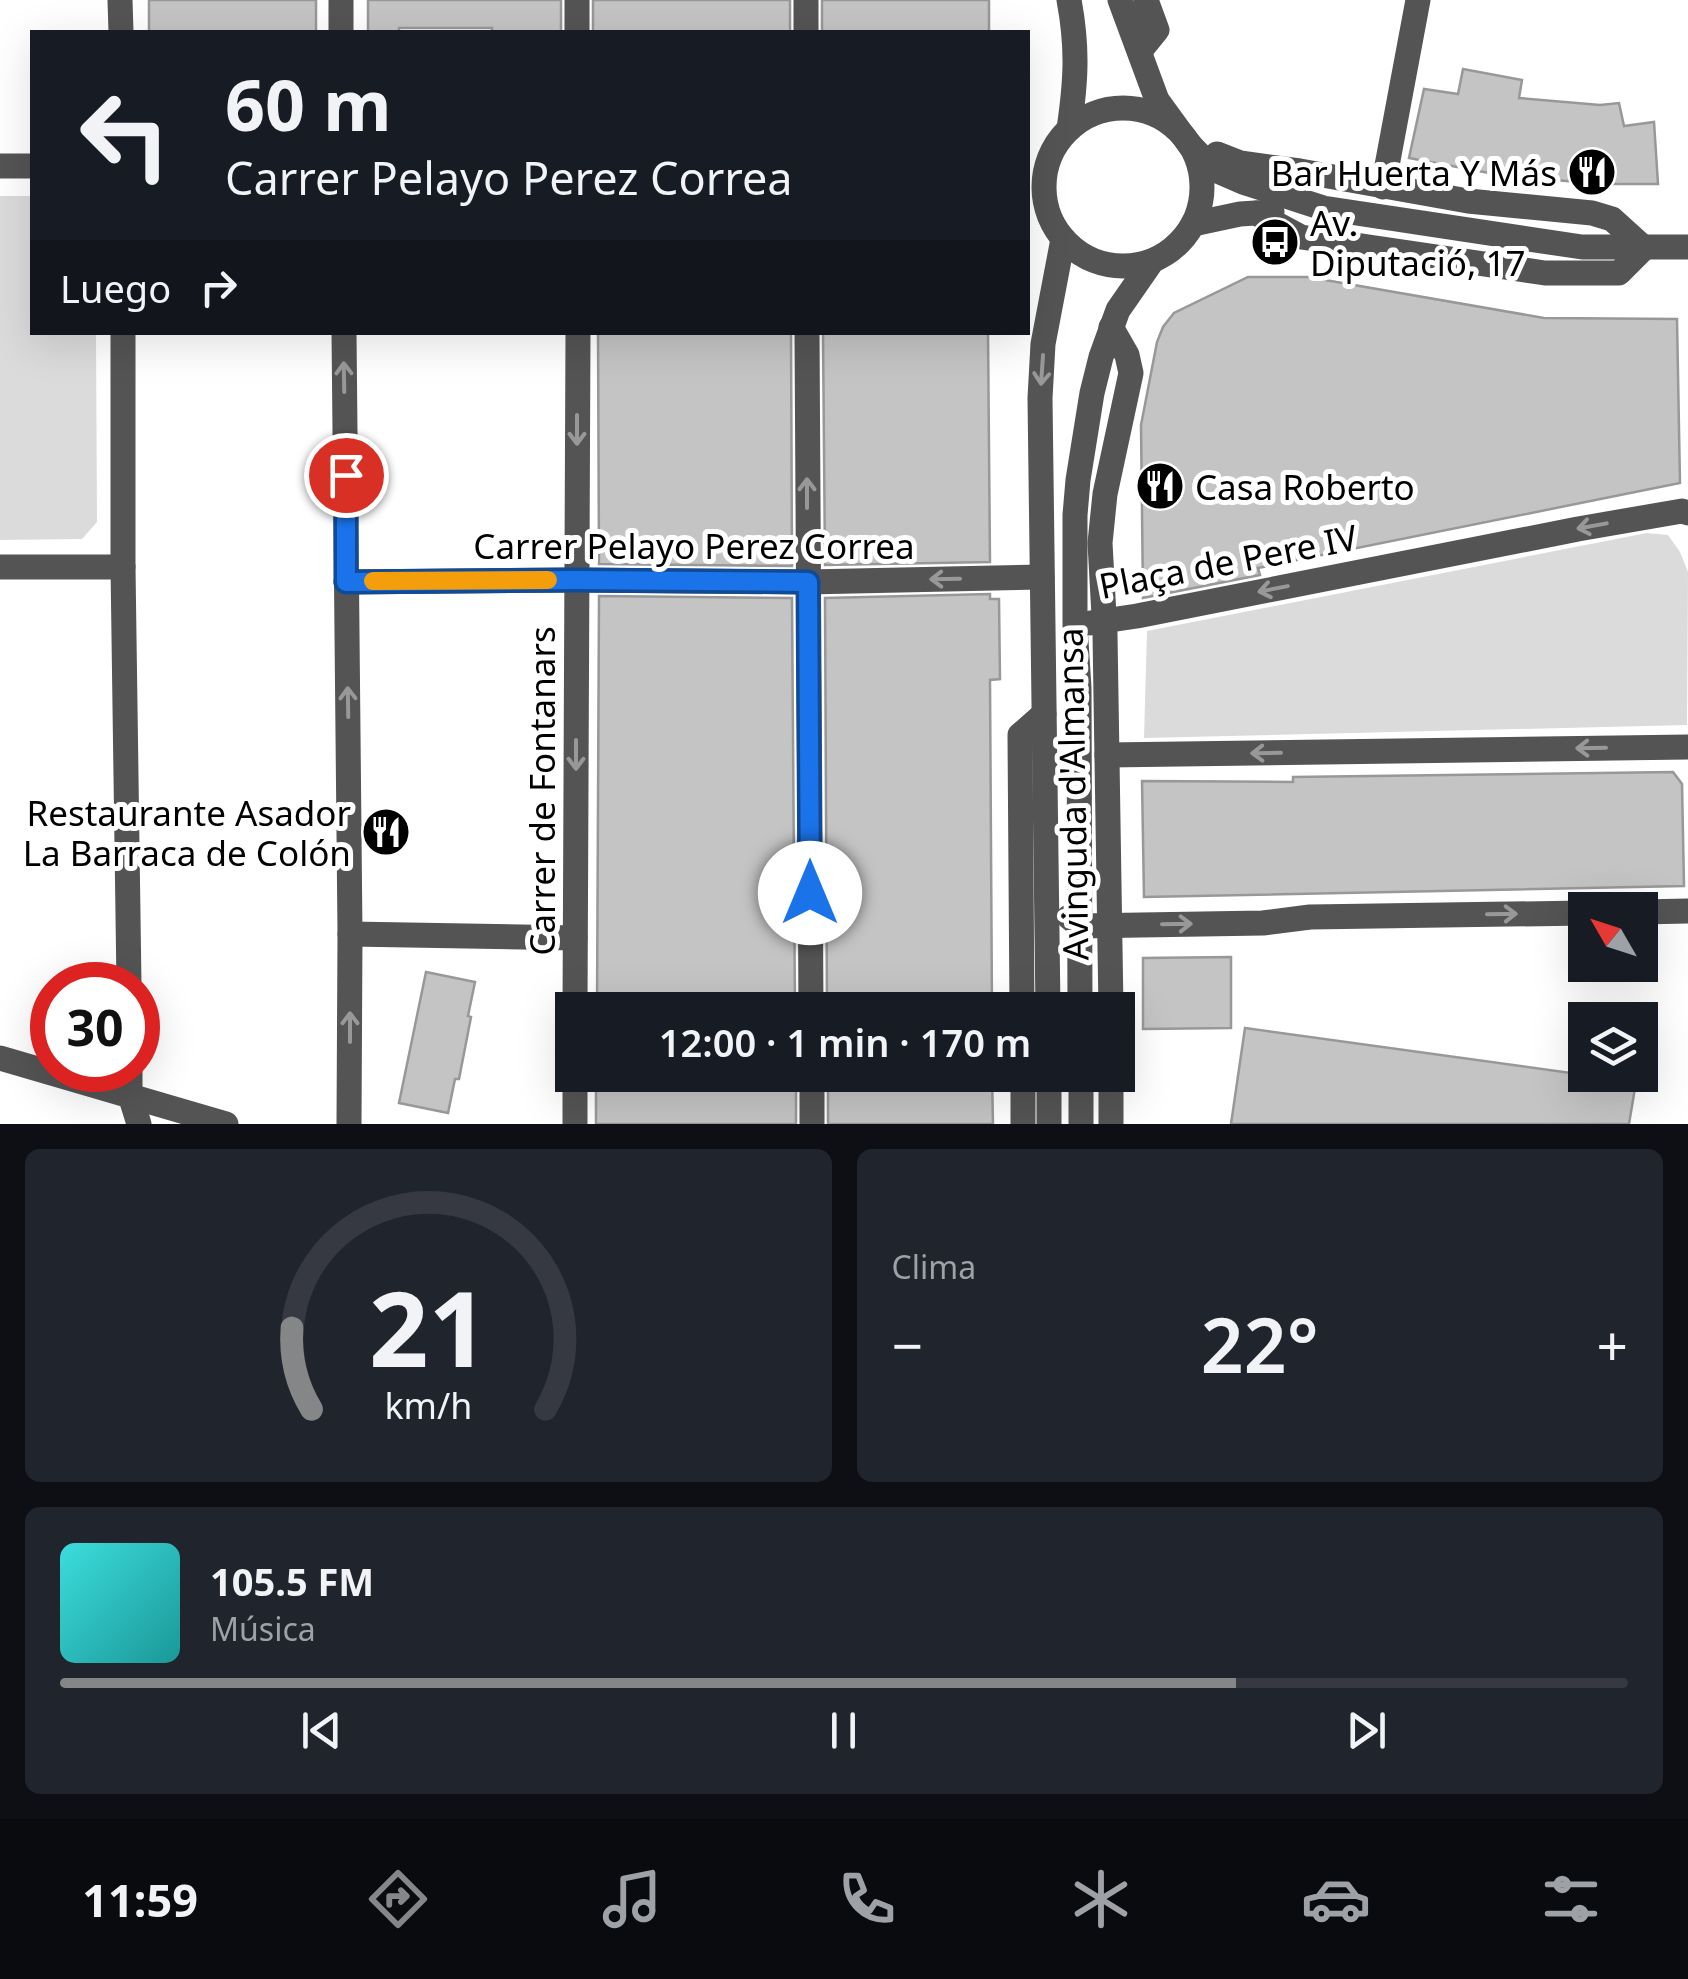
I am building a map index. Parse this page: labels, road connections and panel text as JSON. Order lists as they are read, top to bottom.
{
  "streets": {
    "street": [
      "Carrer Pelayo Perez Correa",
      "Plaça de Pere IV",
      "Carrer de Fontanars",
      "Avinguda d'Almansa"
    ]
  },
  "crossings": [
    ["Carrer Pelayo Perez Correa", "Carrer de Fontanars"],
    ["Carrer Pelayo Perez Correa", "Avinguda d'Almansa"],
    ["Plaça de Pere IV", "Avinguda d'Almansa"]
  ],
  "one_way": ["Carrer de Fontanars"],
  "places": {
    "restaurant": ["Bar Huerta Y Más", "Casa Roberto", "Restaurante Asador La Barraca de Colón"],
    "bus stop": ["Av. Diputació, 17"]
  },
  "north": "top left",
  "page": {
    "turn": ["60 m", "Carrer Pelayo Perez Correa"],
    "then": "Luego",
    "limit": "30",
    "trip": "12:00 · 1 min · 170 m",
    "tile": "Clima",
    "heat": ["−", "22°", "+"],
    "song": ["105.5 FM", "Música"],
    "tabs": "11:59",
    "gauge": ["21", "km/h"]
  }
}
